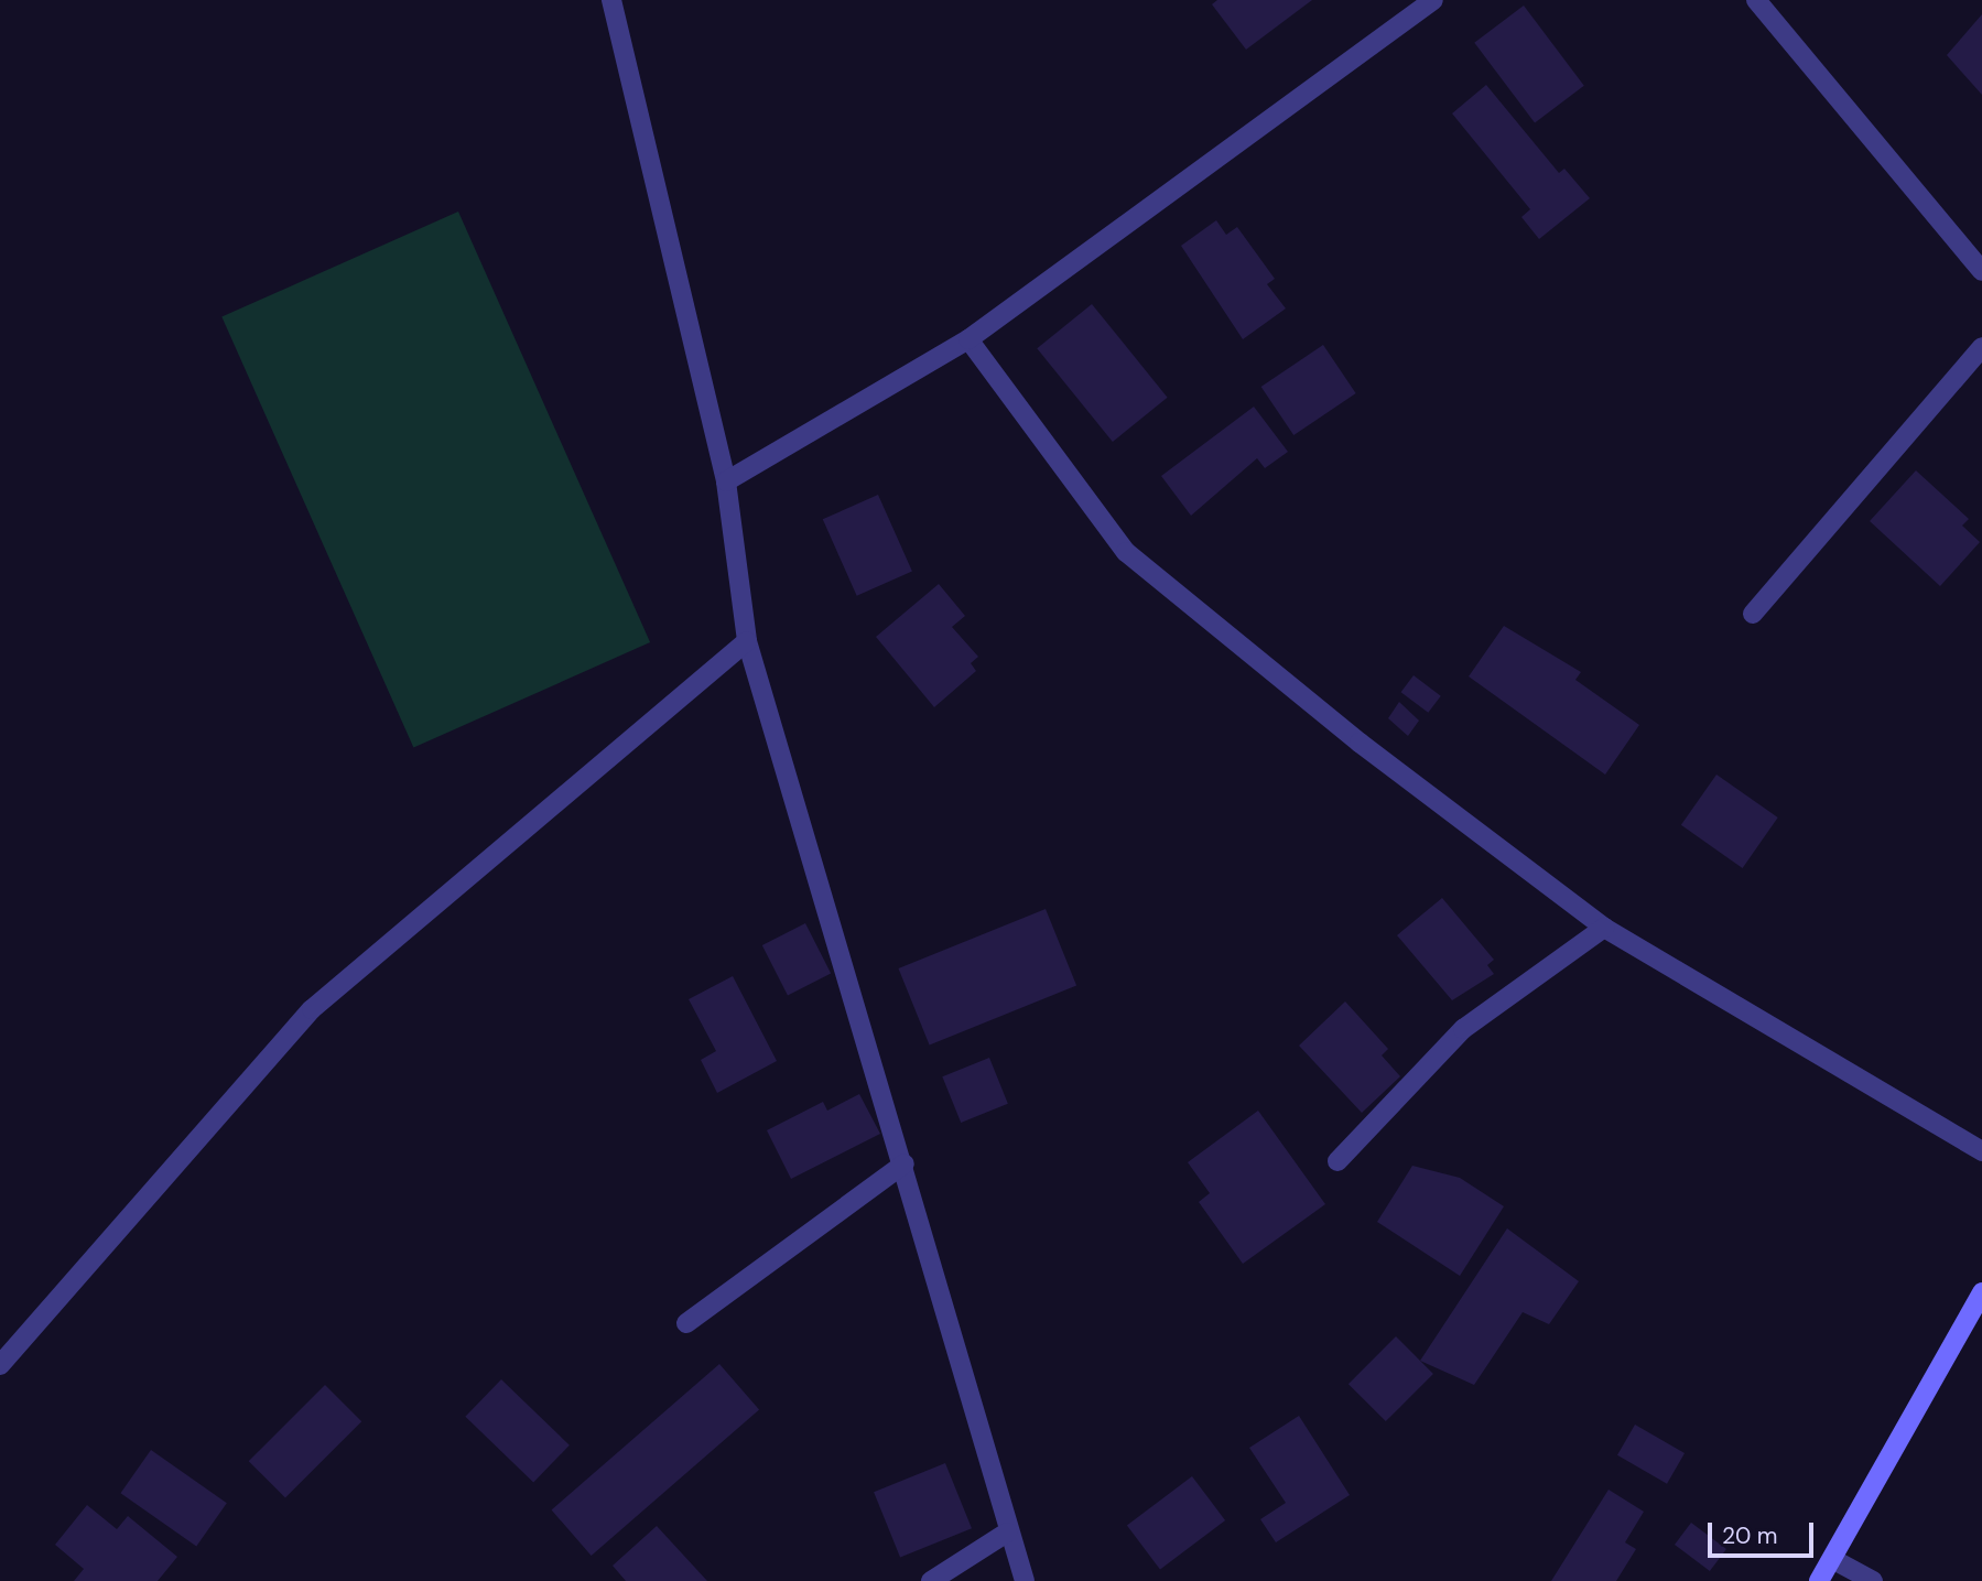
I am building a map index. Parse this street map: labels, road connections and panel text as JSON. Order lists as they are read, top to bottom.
{
  "scale_bar": "20 m"
}
